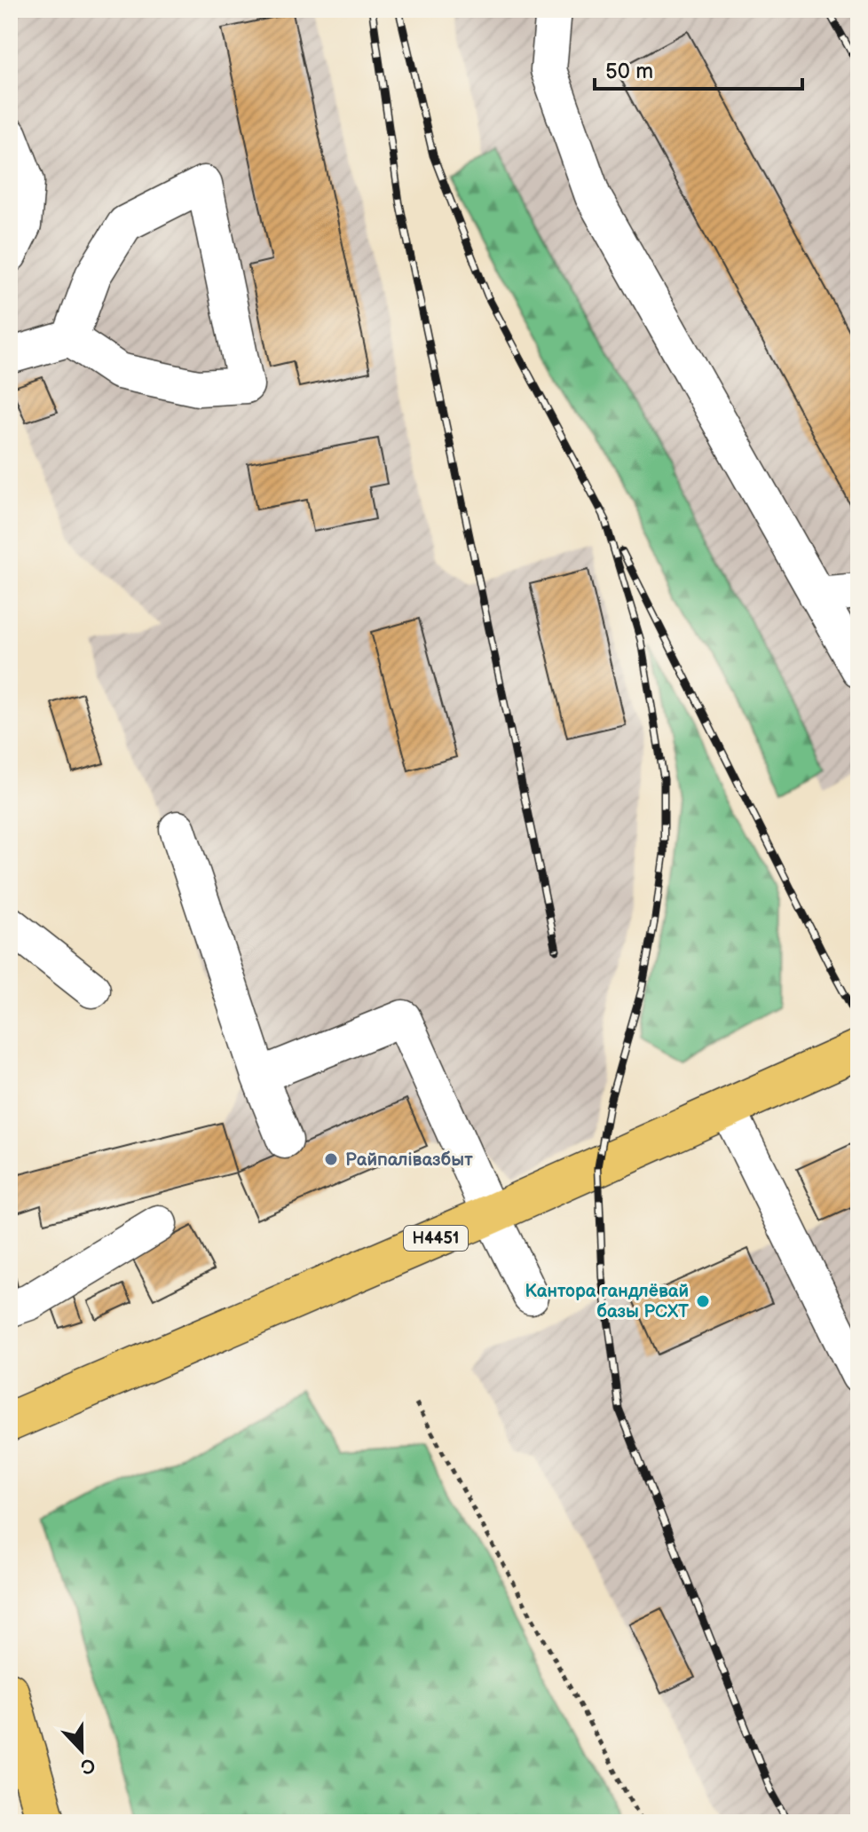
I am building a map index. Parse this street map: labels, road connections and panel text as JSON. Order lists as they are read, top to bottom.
{
  "streets": {
    "main road": ["Н4451"]
  },
  "places": ["Райпалівазбыт", "Кантора гандлёвай базы РСХТ"],
  "scale_bar": "50 m",
  "north": "bottom"
}
